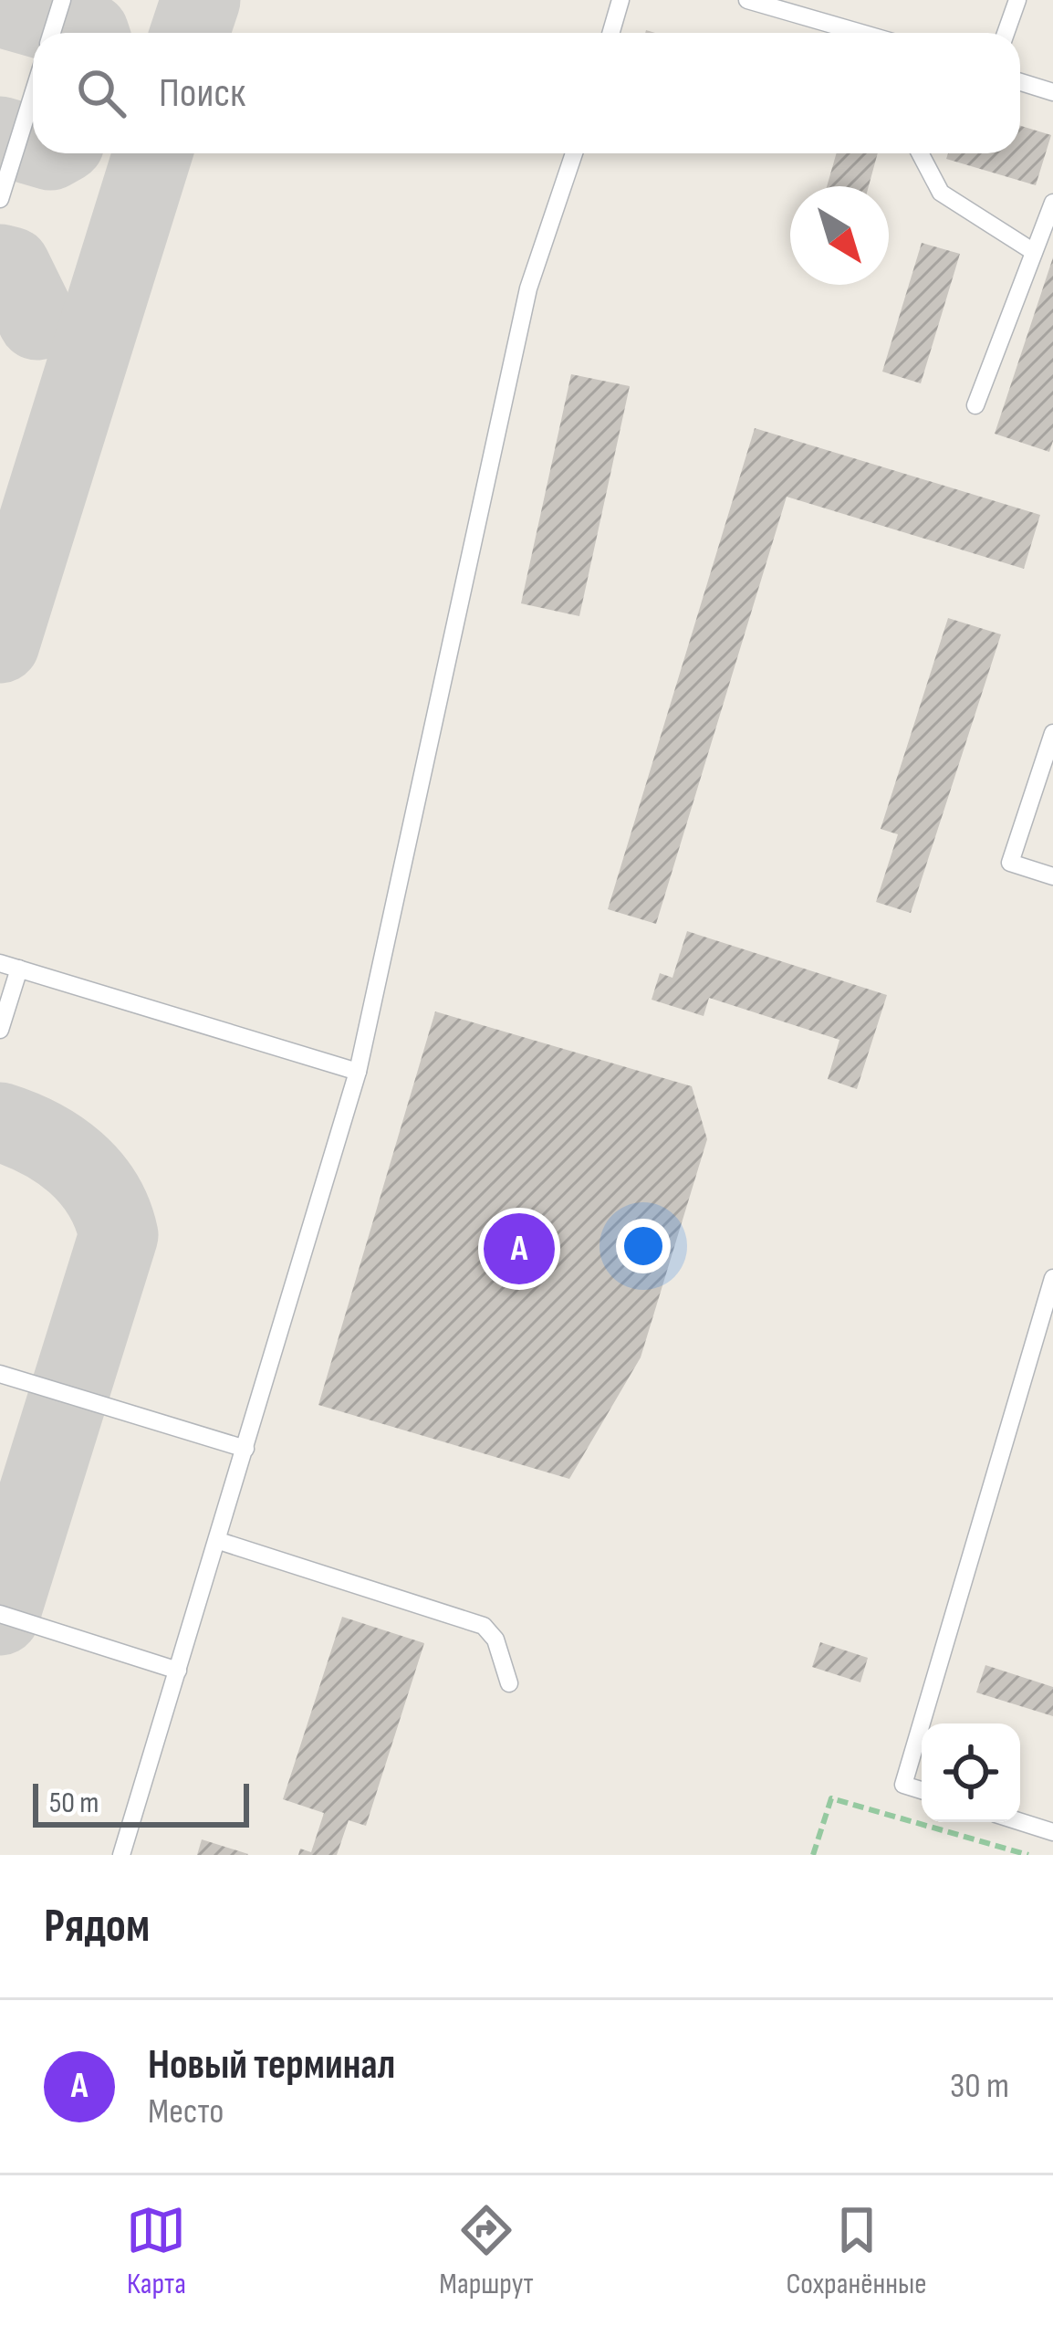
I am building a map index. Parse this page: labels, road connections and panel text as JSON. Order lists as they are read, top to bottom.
{
  "scale_bar": "50 m",
  "north": "bottom right",
  "page": {
    "search": "Поиск",
    "pins": "A",
    "scale": "50 m",
    "heading": "Рядом",
    "list": [
      {
        "mark": "A",
        "name": "Новый терминал",
        "note": "Место",
        "value": "30 m"
      }
    ],
    "nav": ["Карта", "Маршрут", "Сохранённые"]
  }
}
